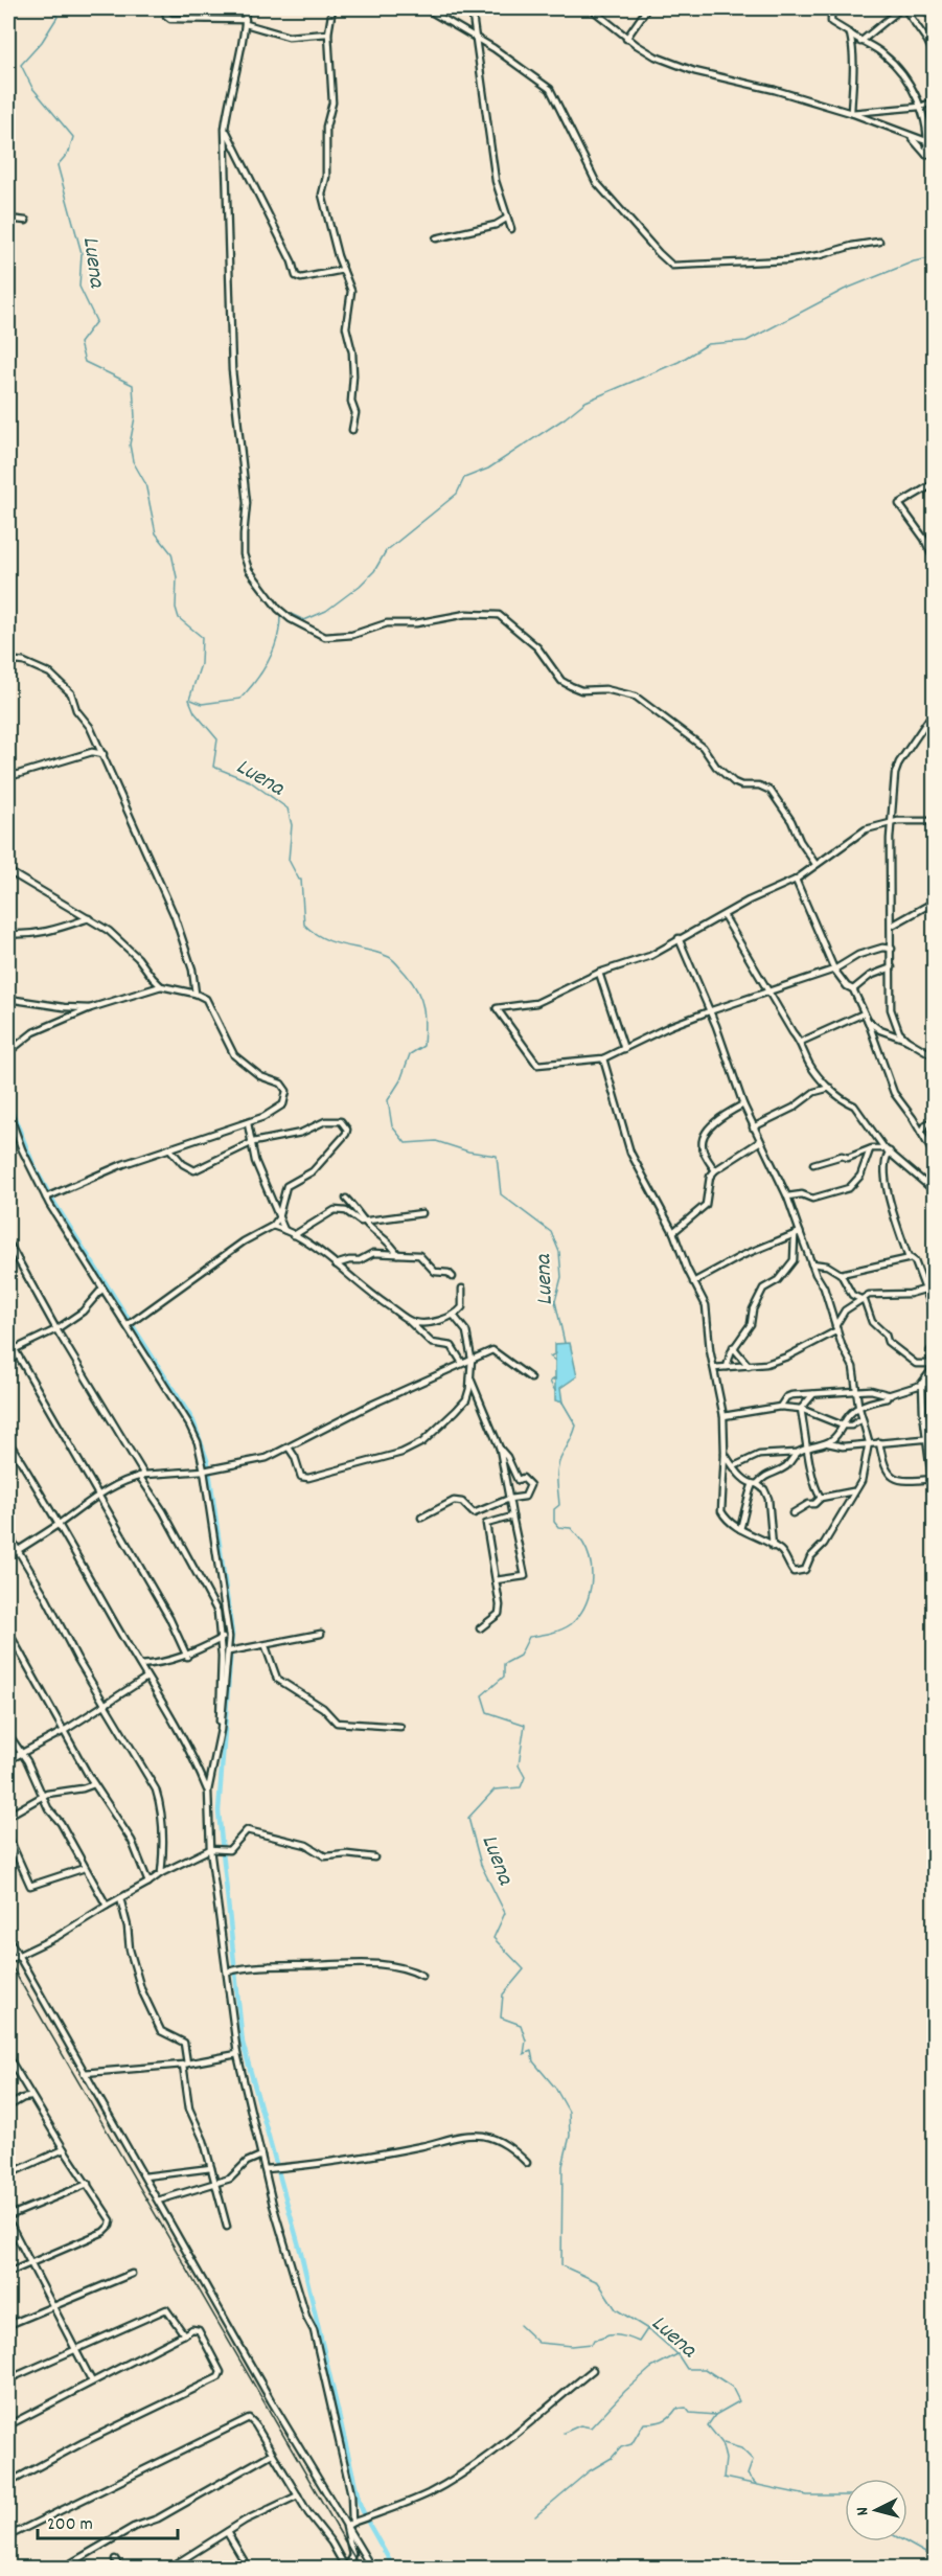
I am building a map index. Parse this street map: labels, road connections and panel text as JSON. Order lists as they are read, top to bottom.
{
  "water": ["Luena"],
  "scale_bar": "200 m",
  "north": "left"
}
